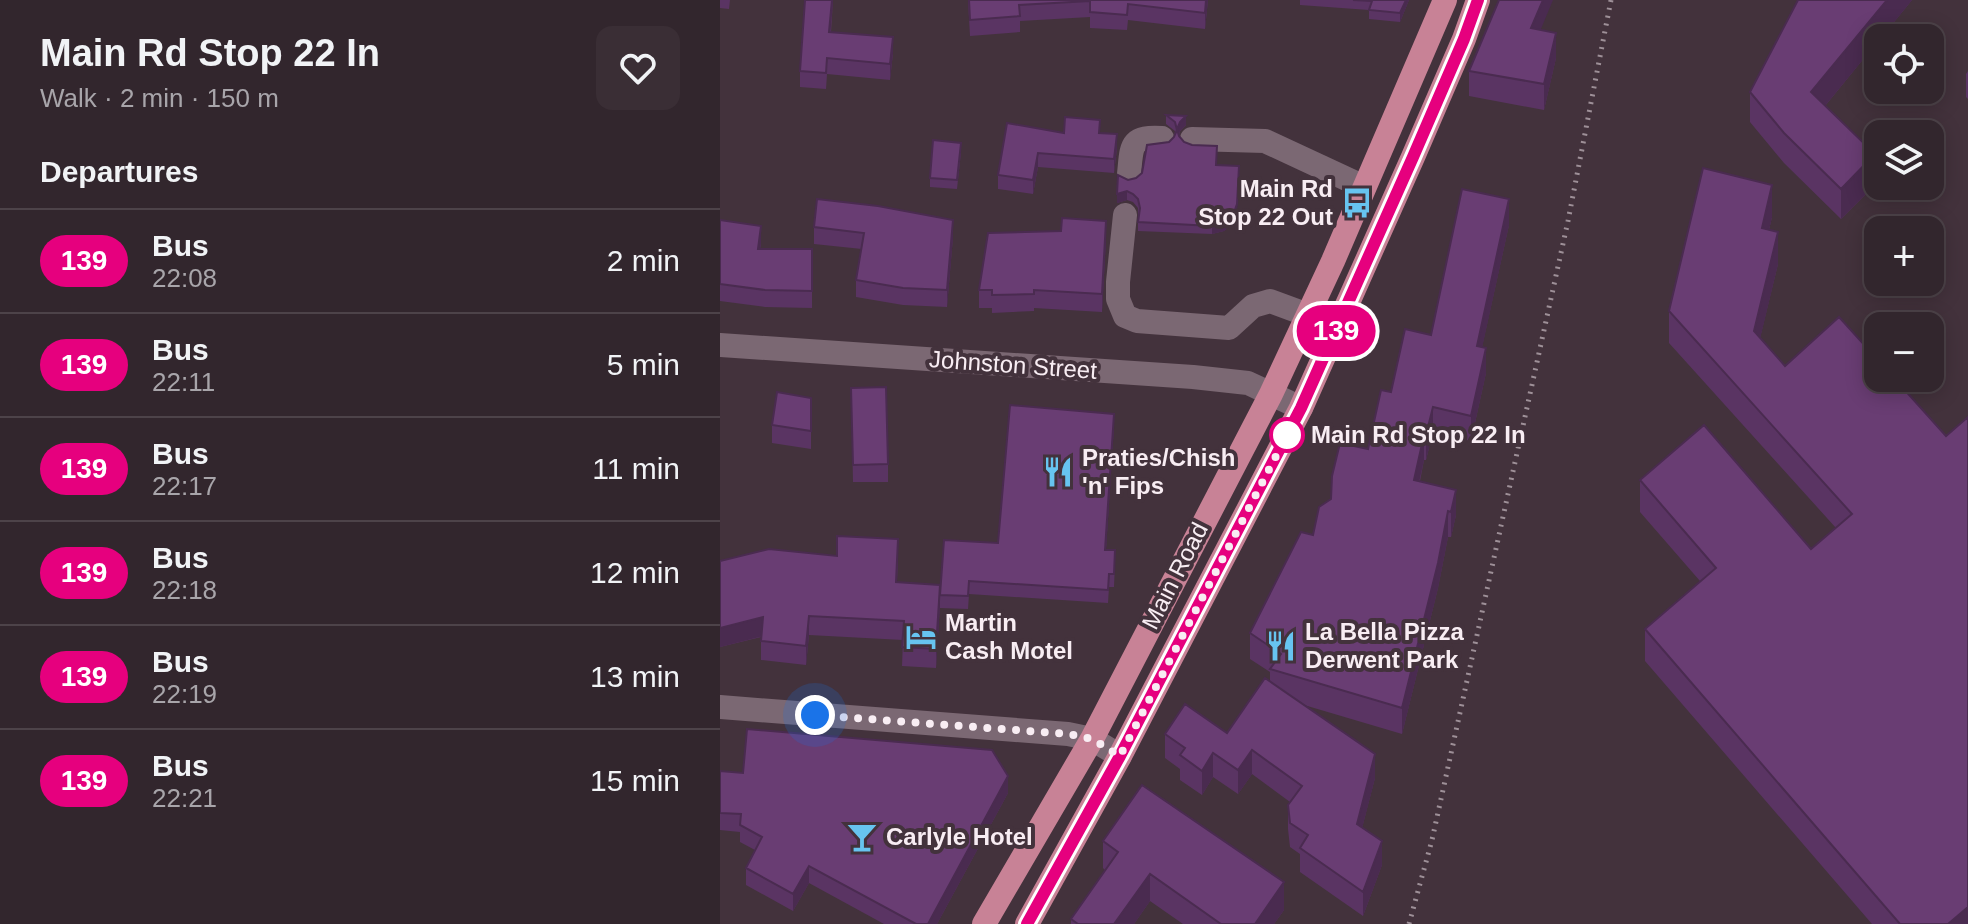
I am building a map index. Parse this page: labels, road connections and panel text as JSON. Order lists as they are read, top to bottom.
{
  "streets": {
    "main road": ["Main Road"],
    "street": ["Johnston Street"]
  },
  "crossings": [
    ["Johnston Street", "Main Road"]
  ],
  "places": {
    "bus stop": ["Main Rd Stop 22 Out"],
    "other": ["Main Rd Stop 22 In"],
    "restaurant": ["Praties/Chish 'n' Fips", "La Bella Pizza Derwent Park"],
    "hotel": ["Martin Cash Motel"],
    "bar": ["Carlyle Hotel"]
  },
  "lines": ["bus line 139"],
  "page": {
    "heading": [
      ["Main Rd Stop 22 In", "Walk · 2 min · 150 m"],
      "Departures"
    ],
    "on_map": "139",
    "map_buttons": ["+", "−"],
    "list": [
      {
        "mark": "139",
        "name": "Bus",
        "note": "22:08",
        "value": "2 min"
      },
      {
        "mark": "139",
        "name": "Bus",
        "note": "22:11",
        "value": "5 min"
      },
      {
        "mark": "139",
        "name": "Bus",
        "note": "22:17",
        "value": "11 min"
      },
      {
        "mark": "139",
        "name": "Bus",
        "note": "22:18",
        "value": "12 min"
      },
      {
        "mark": "139",
        "name": "Bus",
        "note": "22:19",
        "value": "13 min"
      },
      {
        "mark": "139",
        "name": "Bus",
        "note": "22:21",
        "value": "15 min"
      }
    ]
  }
}
